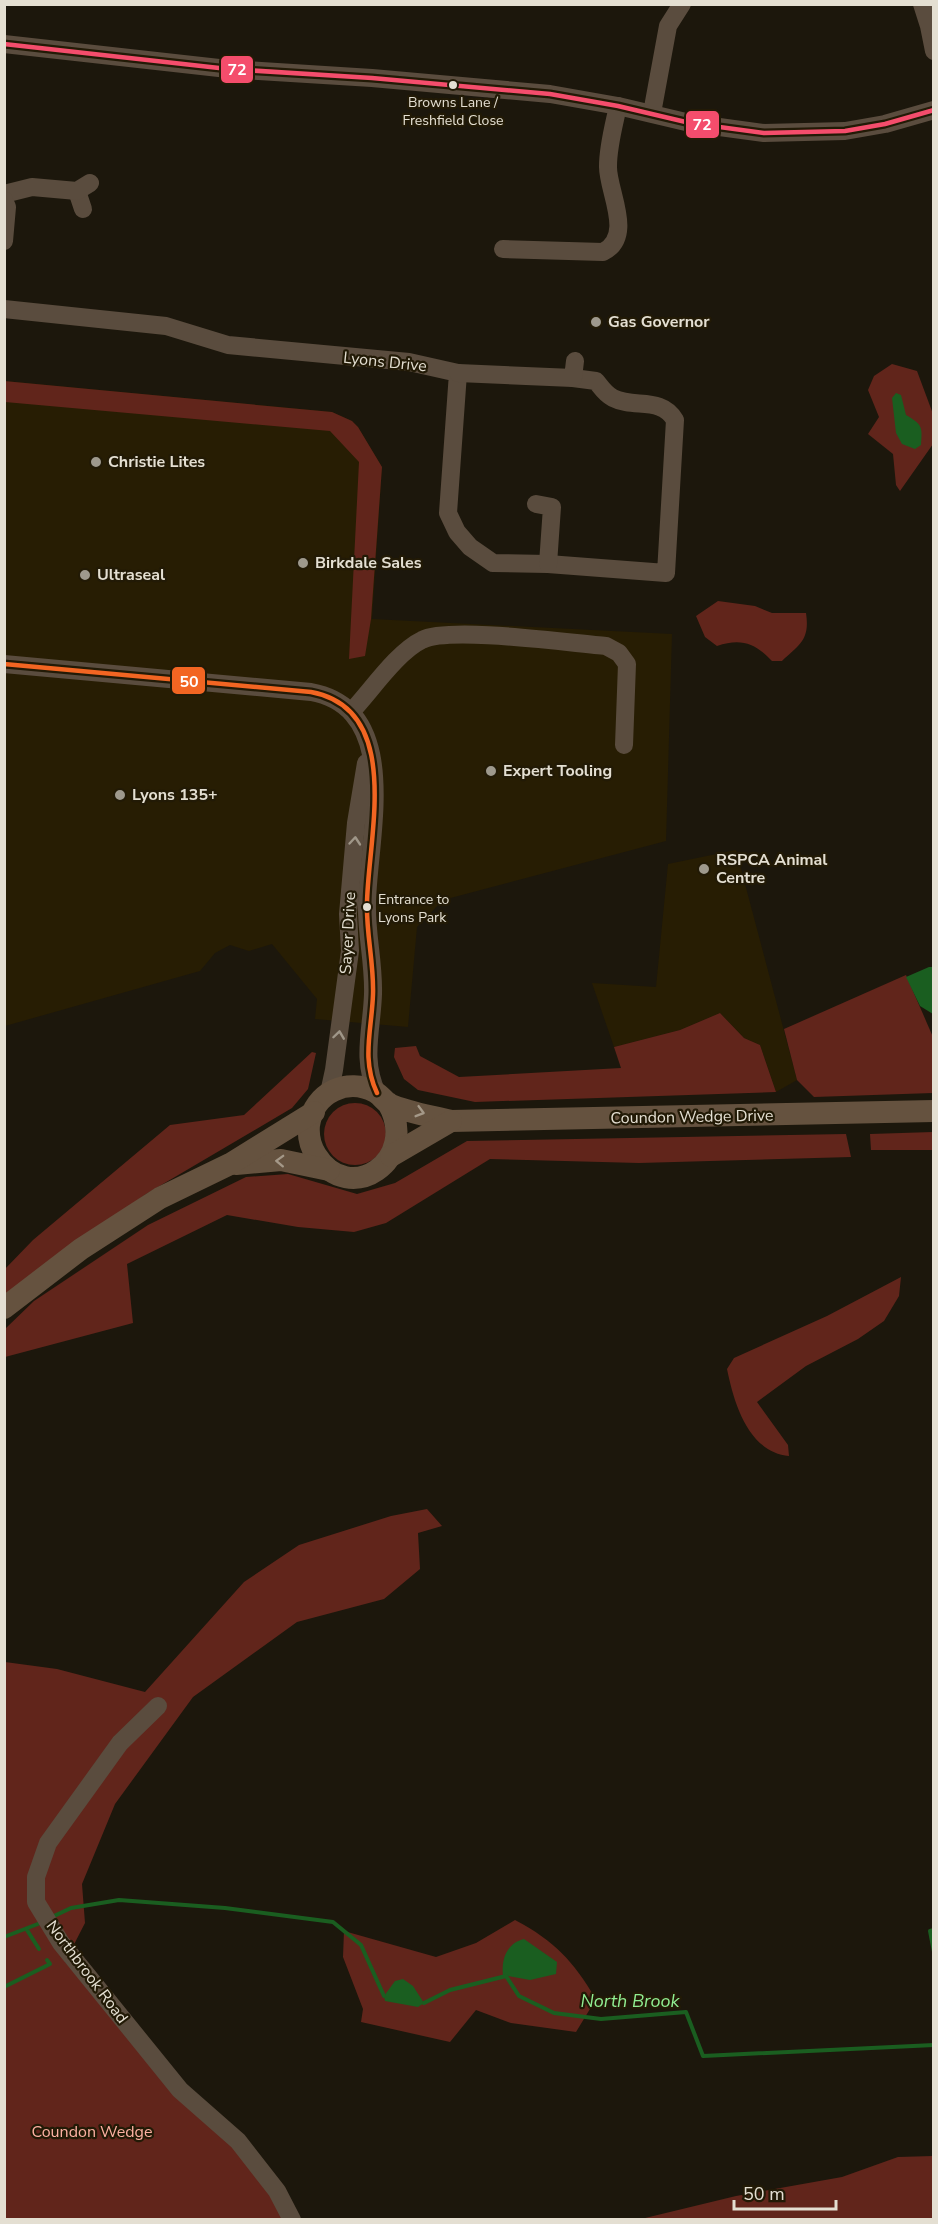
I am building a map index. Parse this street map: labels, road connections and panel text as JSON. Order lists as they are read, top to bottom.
{
  "streets": {
    "main road": ["Coundon Wedge Drive"],
    "street": ["Lyons Drive", "Sayer Drive", "Northbrook Road"]
  },
  "crossings": [
    ["Sayer Drive", "Coundon Wedge Drive"]
  ],
  "water": ["North Brook"],
  "parks": ["Coundon Wedge"],
  "places": [
    "Browns Lane / Freshfield Close",
    "Gas Governor",
    "Christie Lites",
    "Birkdale Sales",
    "Ultraseal",
    "Expert Tooling",
    "Lyons 135+",
    "RSPCA Animal Centre",
    "Entrance to Lyons Park"
  ],
  "lines": ["transit line 72", "transit line 50"],
  "scale_bar": "50 m"
}
